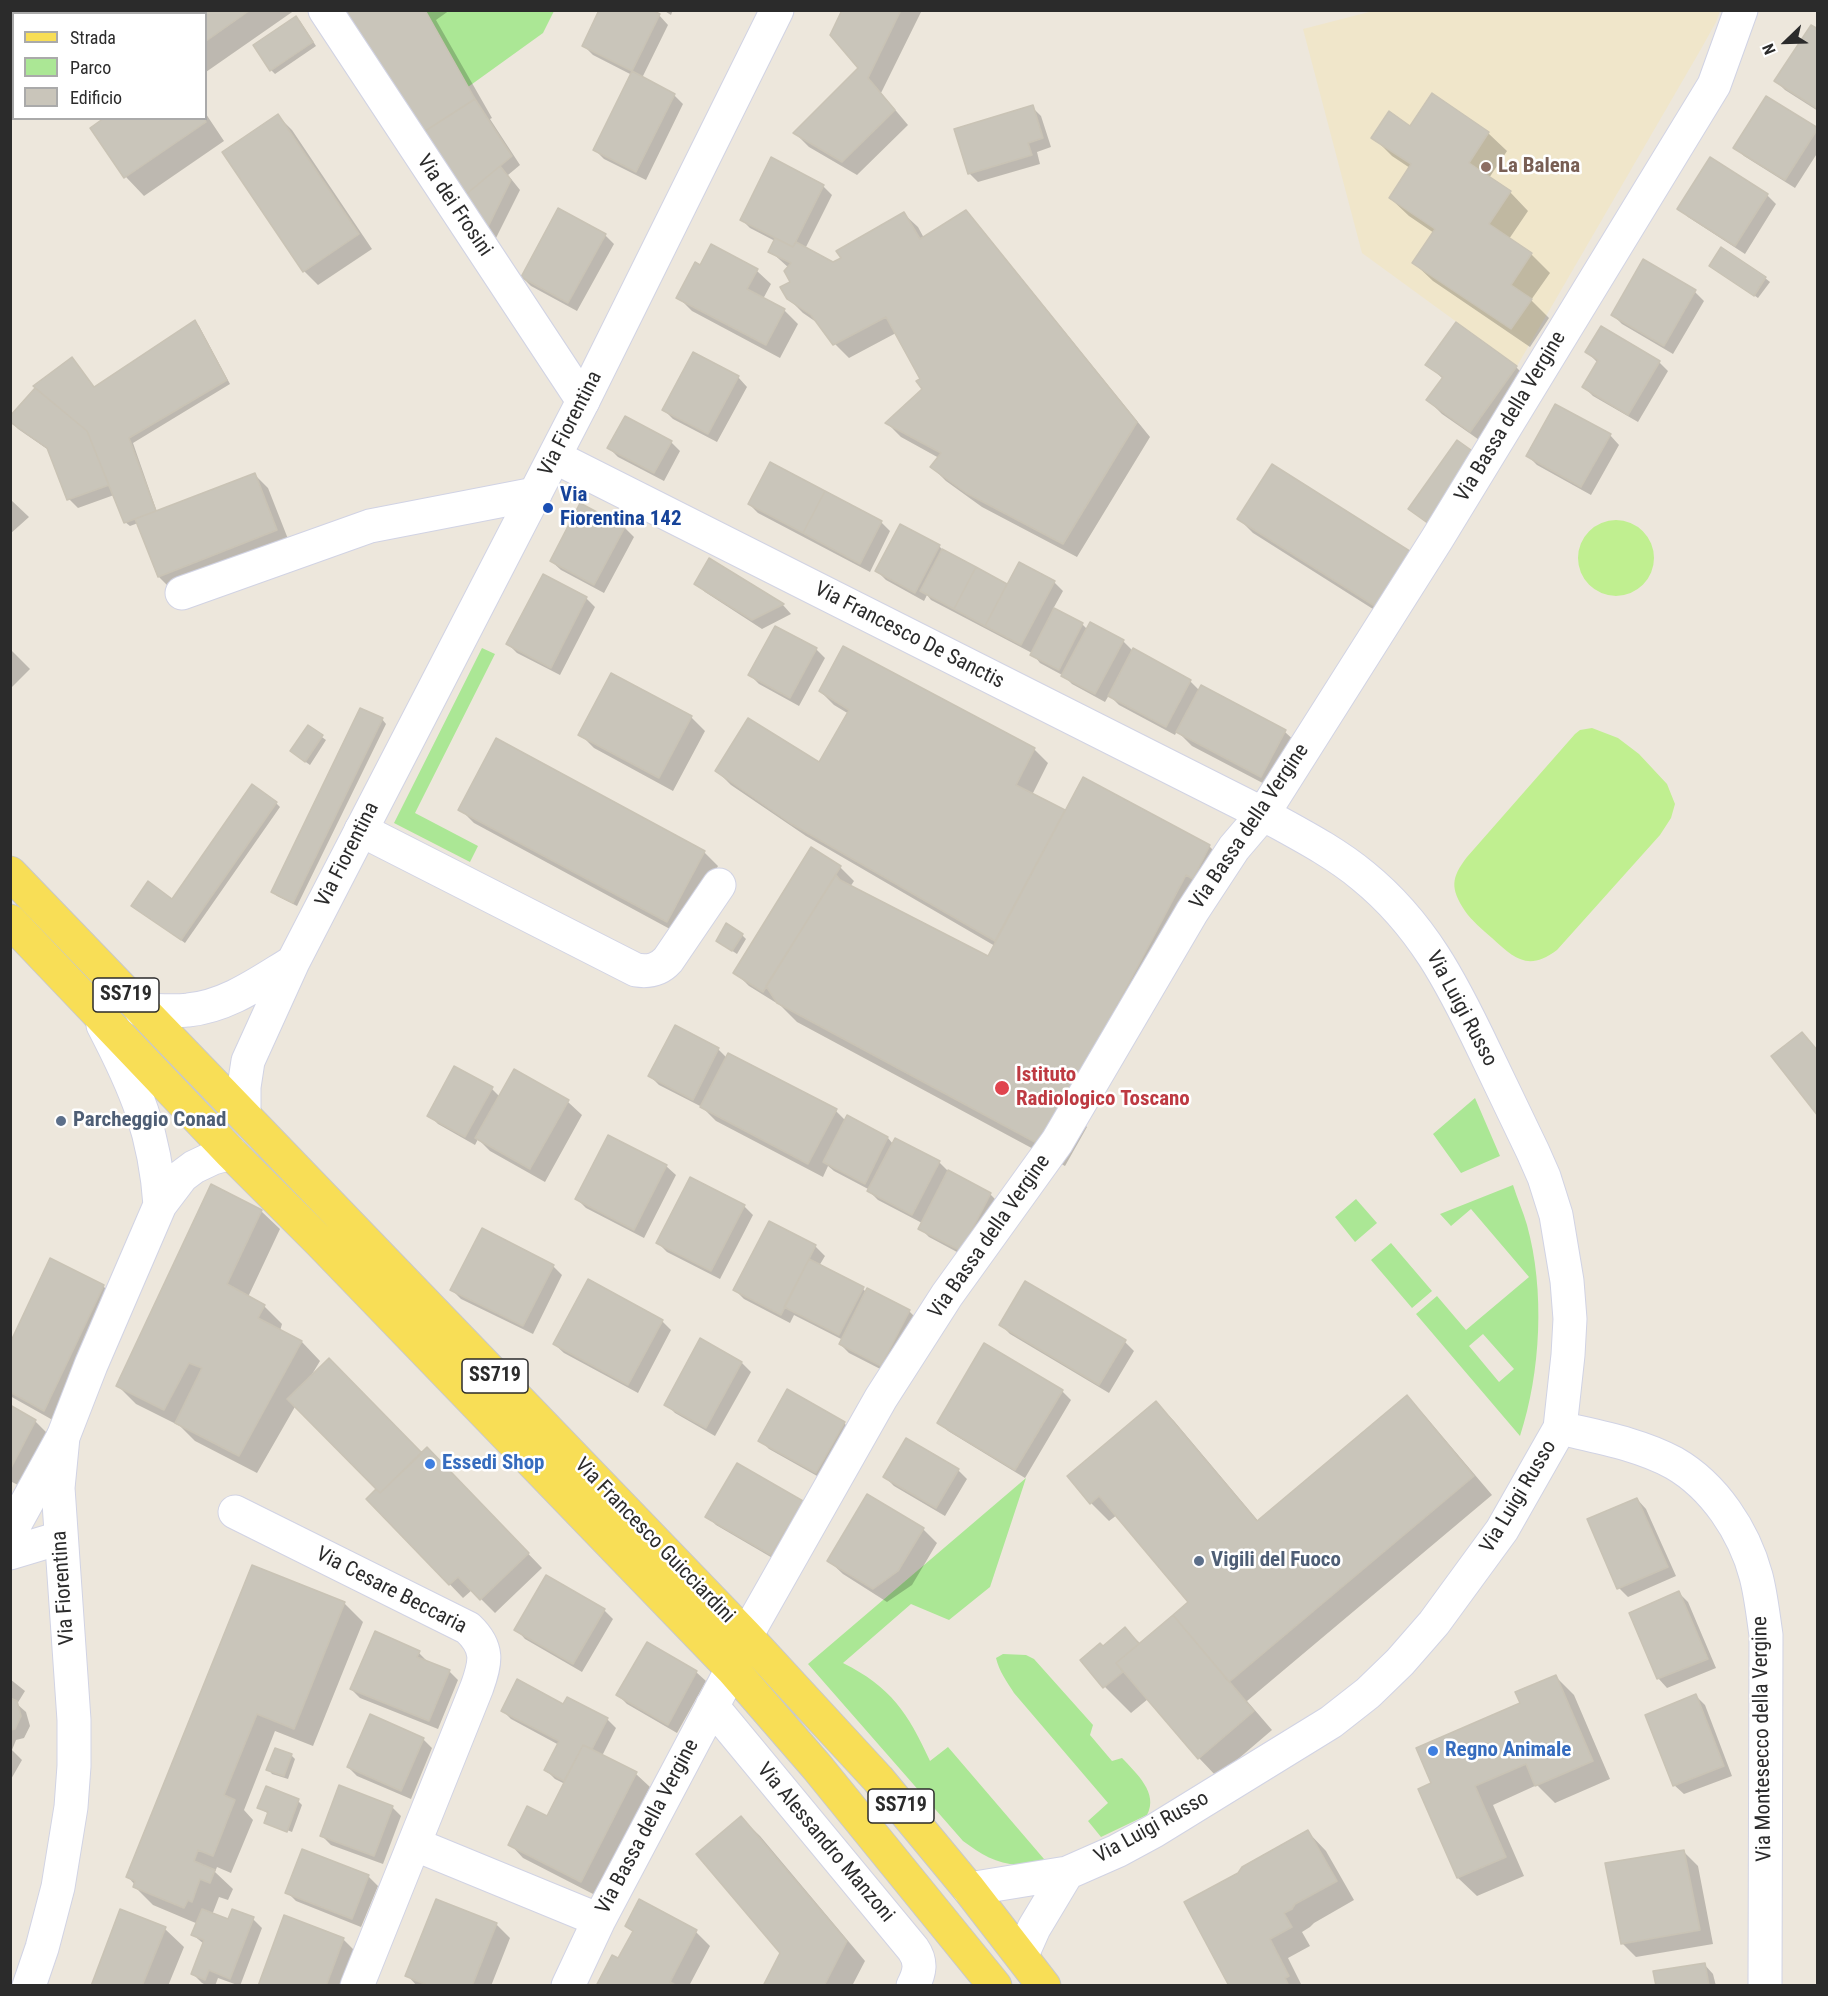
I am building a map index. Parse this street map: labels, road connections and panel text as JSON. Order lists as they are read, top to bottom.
{
  "streets": {
    "main road": ["SS719", "Via Francesco Guicciardini"],
    "street": [
      "Via dei Frosini",
      "Via Bassa della Vergine",
      "Via Fiorentina",
      "Via Francesco De Sanctis",
      "Via Luigi Russo",
      "Via Cesare Beccaria",
      "Via Montesecco della Vergine",
      "Via Alessandro Manzoni"
    ]
  },
  "crossings": [
    ["Via dei Frosini", "Via Fiorentina"],
    ["Via Bassa della Vergine", "Via Francesco De Sanctis"],
    ["Via Bassa della Vergine", "Via Luigi Russo"],
    ["Via Bassa della Vergine", "Via Francesco Guicciardini"],
    ["Via Bassa della Vergine", "Via Alessandro Manzoni"],
    ["Via Fiorentina", "Via Francesco De Sanctis"],
    ["Via Fiorentina", "SS719"],
    ["Via Fiorentina", "Via Francesco Guicciardini"],
    ["Via Francesco De Sanctis", "Via Luigi Russo"],
    ["SS719", "Via Francesco Guicciardini"],
    ["Via Luigi Russo", "Via Francesco Guicciardini"],
    ["Via Luigi Russo", "Via Montesecco della Vergine"]
  ],
  "places": [
    "La Balena",
    "Via Fiorentina 142",
    "Istituto Radiologico Toscano",
    "Parcheggio Conad",
    "Essedi Shop",
    "Vigili del Fuoco",
    "Regno Animale"
  ],
  "legend": ["Strada", "Parco", "Edificio"],
  "north": "bottom left"
}
